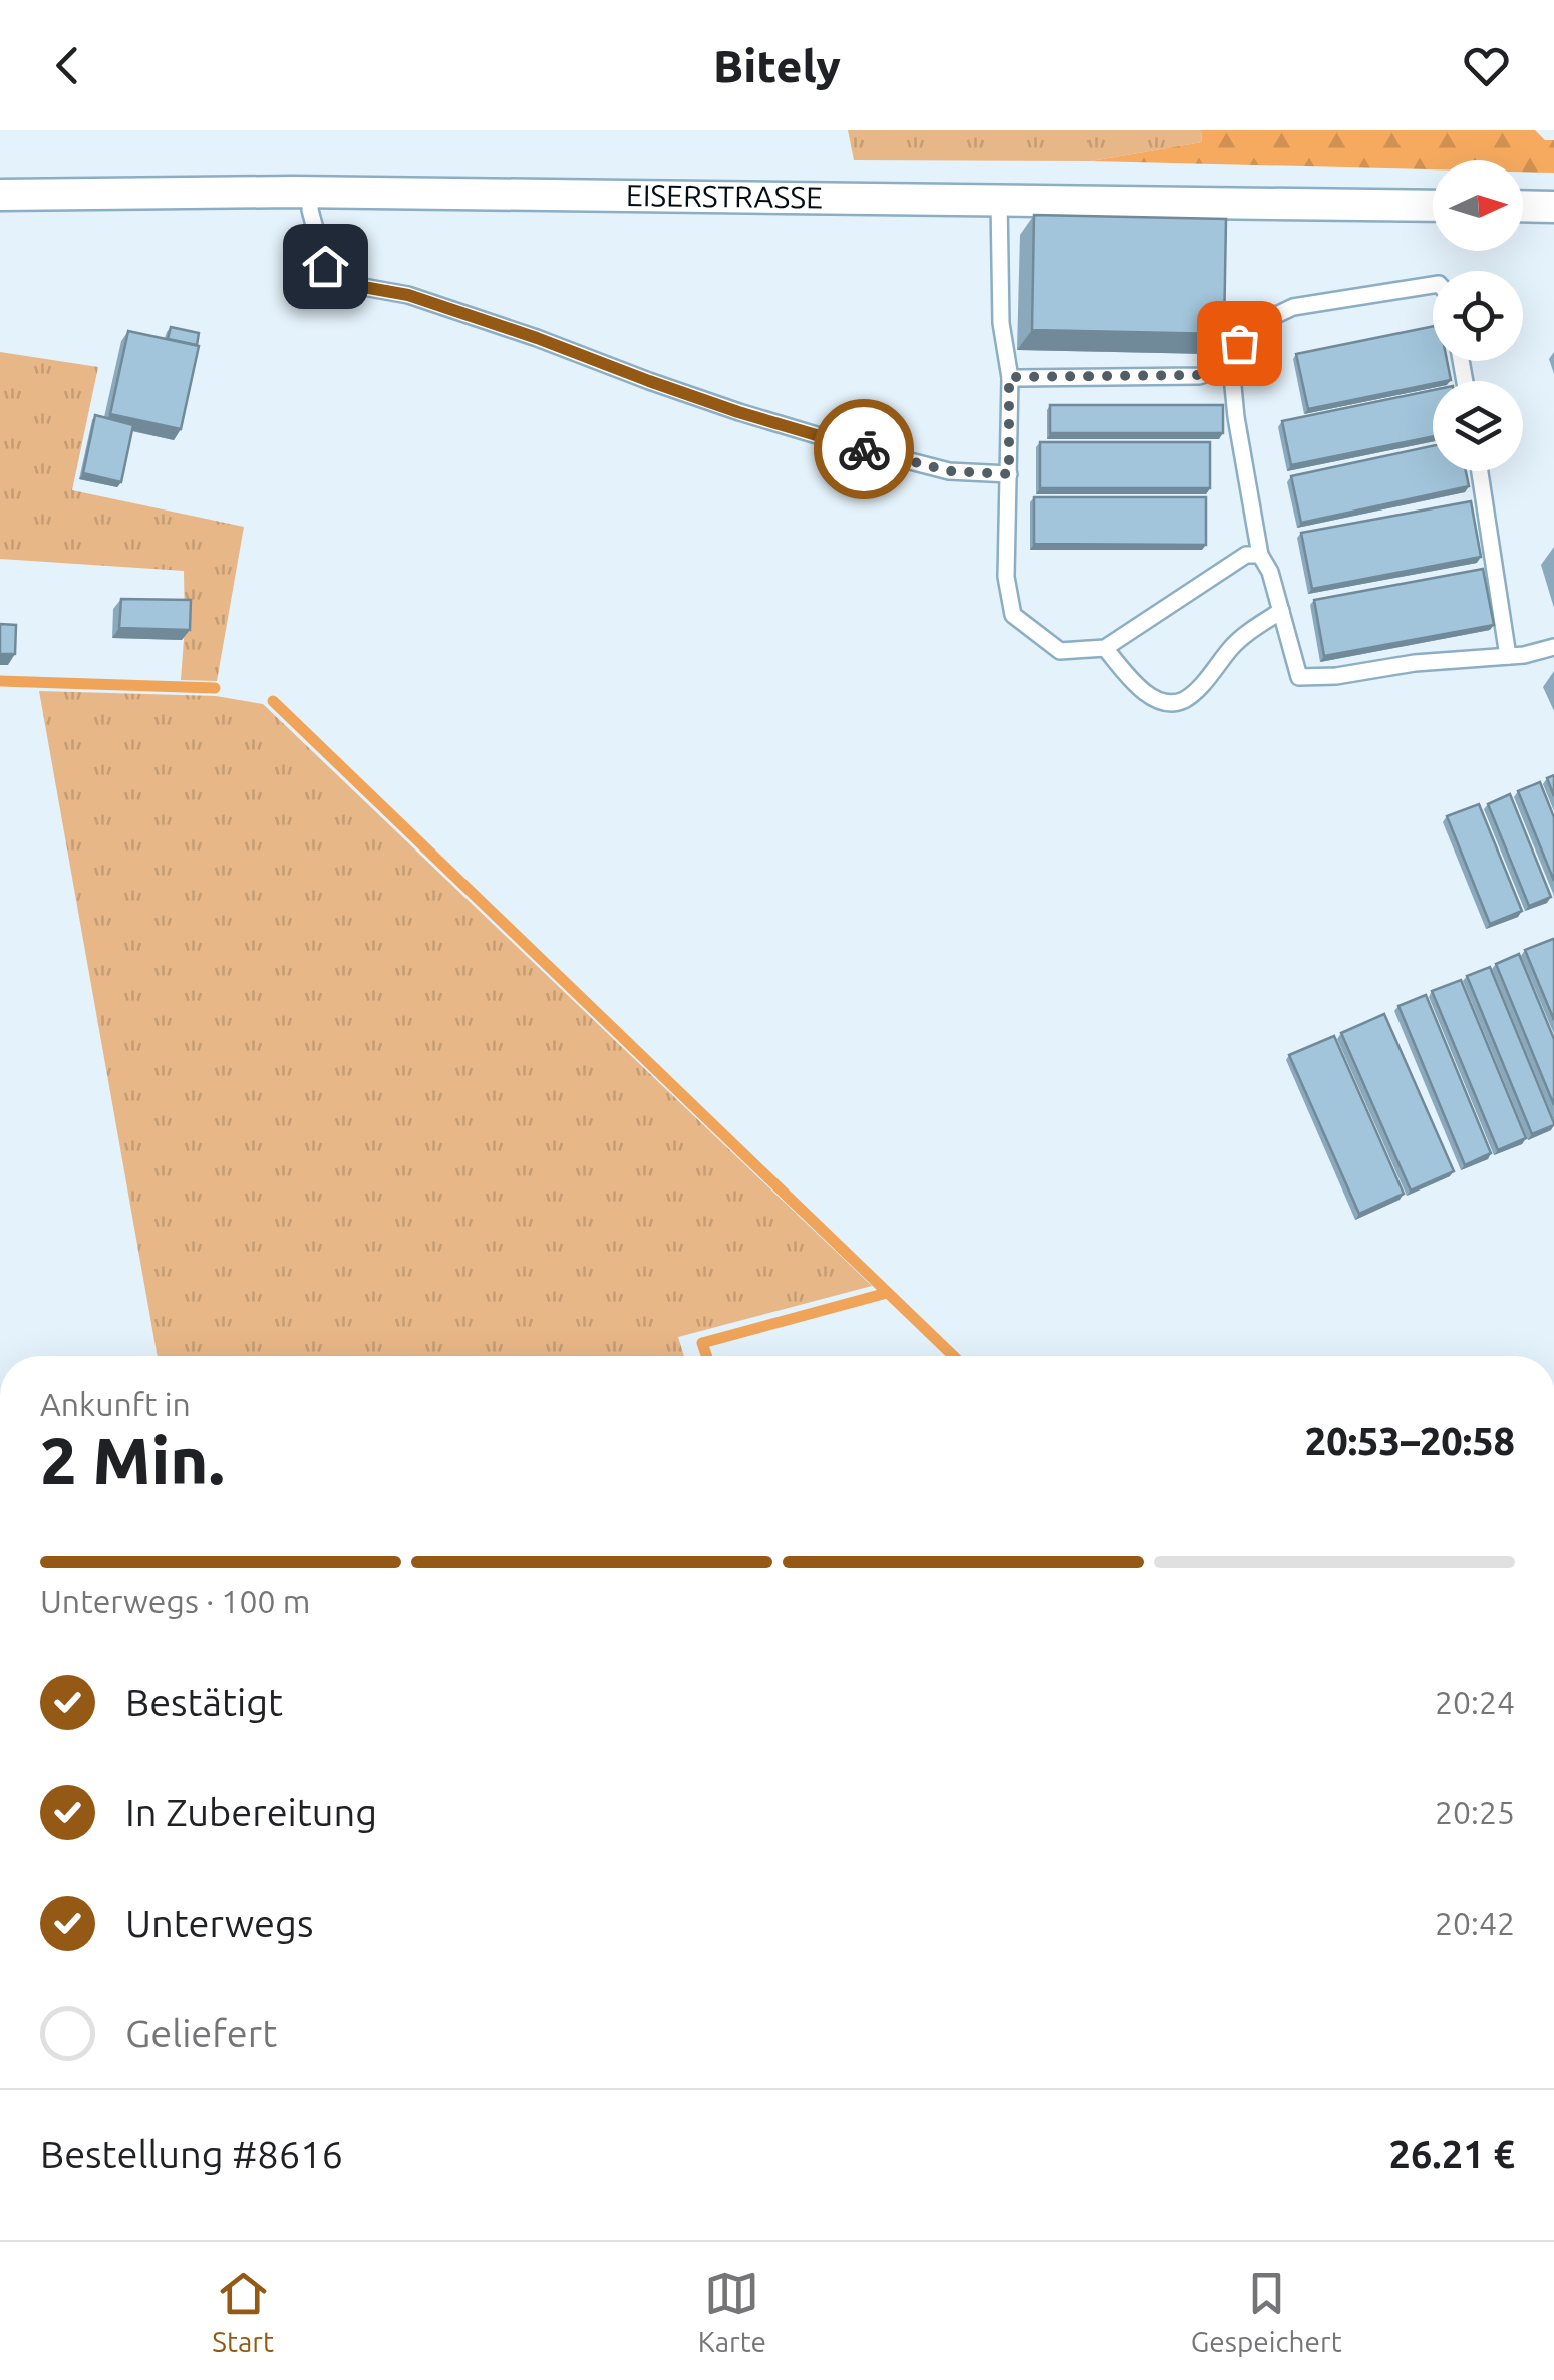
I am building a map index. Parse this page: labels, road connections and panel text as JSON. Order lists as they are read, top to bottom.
{
  "streets": {
    "street": ["EISERSTRASSE"]
  },
  "north": "right",
  "page": {
    "header": "Bitely",
    "heading": ["2 Min.", "Ankunft in", "20:53–20:58"],
    "panel": ["Bestellung #8616", "26.21 €"],
    "bar": "Unterwegs · 100 m",
    "list": [
      ["Bestätigt", "20:24"],
      ["In Zubereitung", "20:25"],
      ["Unterwegs", "20:42"],
      "Geliefert"
    ],
    "tabs": ["Start", "Karte", "Gespeichert"]
  }
}
